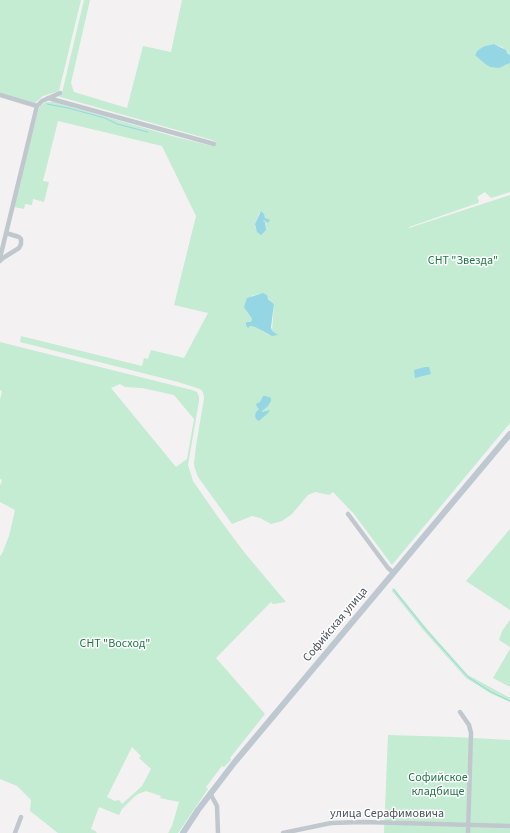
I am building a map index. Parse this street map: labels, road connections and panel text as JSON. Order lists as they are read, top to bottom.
{
  "streets": {
    "main road": ["Софийская улица"],
    "street": ["улица Серафимовича"]
  },
  "parks": ["СНТ \"Звезда\"", "СНТ \"Восход\"", "Софийское кладбище"]
}
